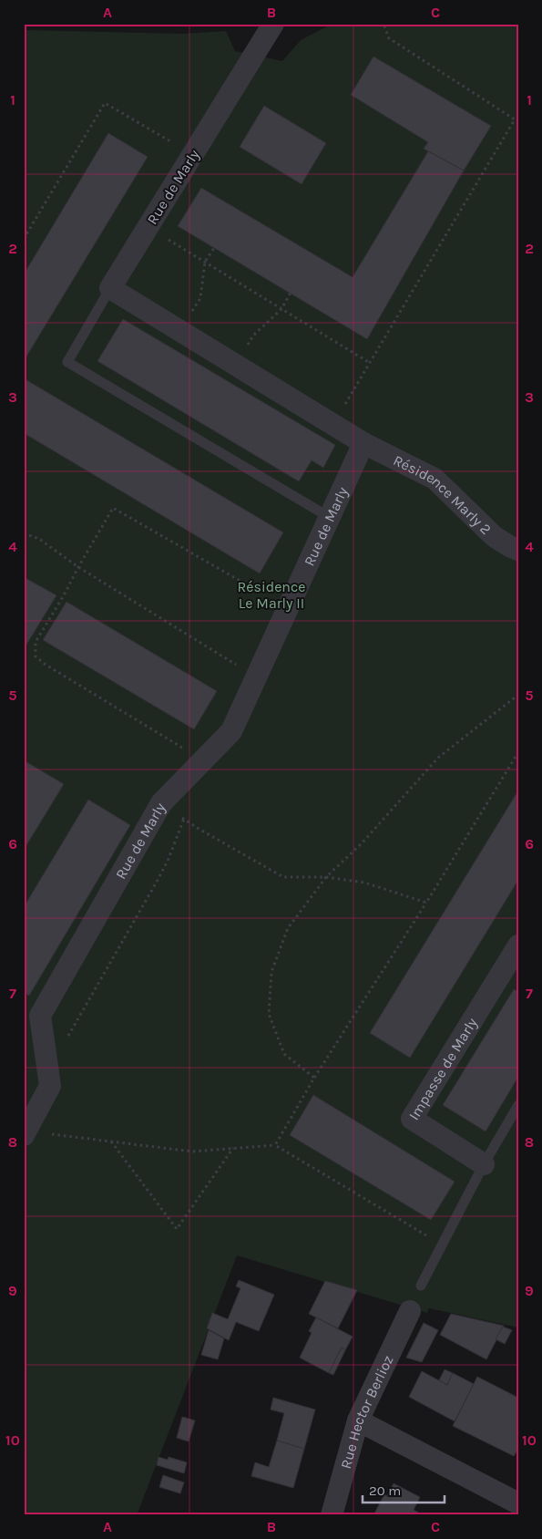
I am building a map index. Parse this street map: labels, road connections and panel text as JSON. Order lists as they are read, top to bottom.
{
  "streets": {
    "street": [
      "Rue de Marly",
      "Résidence Marly 2",
      "Impasse de Marly",
      "Rue Hector Berlioz"
    ]
  },
  "crossings": [
    ["Rue de Marly", "Résidence Marly 2"]
  ],
  "parks": ["Résidence Le Marly II"],
  "scale_bar": "20 m",
  "grid": {
    "columns": ["A", "B", "C"],
    "rows": [
      "1",
      "2",
      "3",
      "4",
      "5",
      "6",
      "7",
      "8",
      "9",
      "10"
    ]
  }
}
